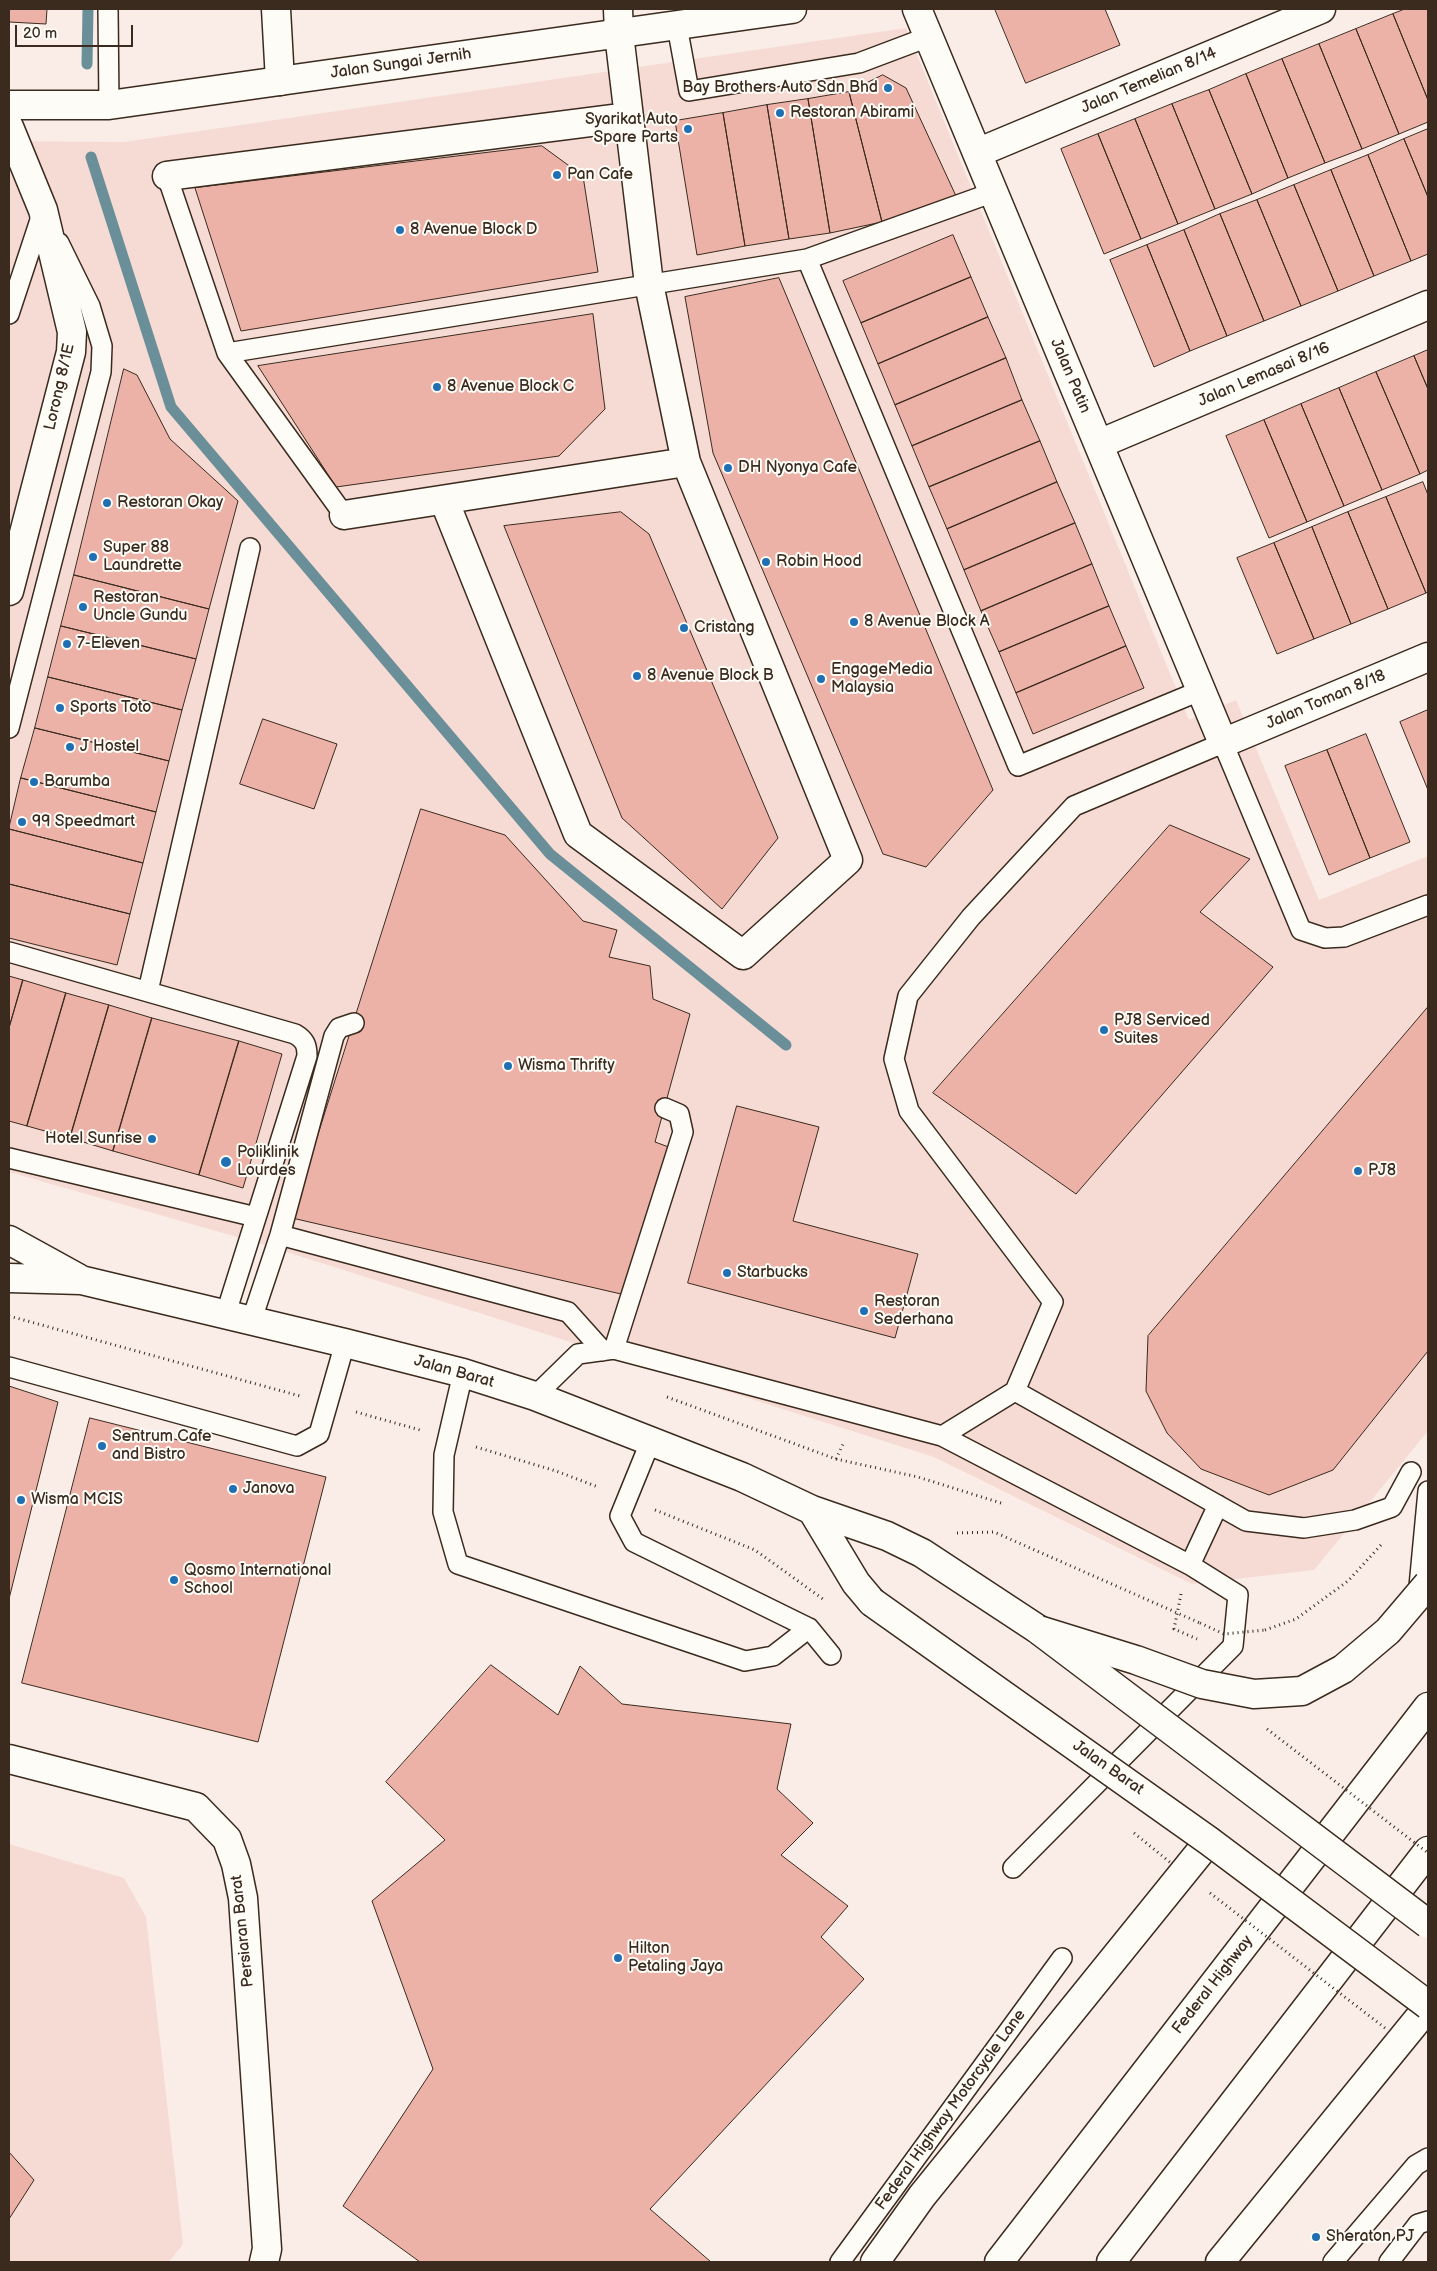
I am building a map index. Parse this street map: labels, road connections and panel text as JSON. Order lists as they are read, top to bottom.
{
  "streets": {
    "main road": [
      "Jalan Sungai Jernih",
      "Jalan Temelian 8/14",
      "Jalan Lemasai 8/16",
      "Jalan Patin",
      "Lorong 8/1E",
      "Jalan Toman 8/18",
      "Jalan Barat",
      "Persiaran Barat",
      "Federal Highway"
    ],
    "lane": ["Federal Highway Motorcycle Lane"]
  },
  "crossings": [
    ["Jalan Temelian 8/14", "Jalan Patin"],
    ["Jalan Lemasai 8/16", "Jalan Patin"],
    ["Jalan Patin", "Jalan Toman 8/18"]
  ],
  "places": [
    "Bay Brothers Auto Sdn Bhd",
    "Restoran Abirami",
    "Syarikat Auto Spare Parts",
    "Pan Cafe",
    "8 Avenue Block D",
    "8 Avenue Block C",
    "DH Nyonya Cafe",
    "Restoran Okay",
    "Super 88 Laundrette",
    "Robin Hood",
    "Restoran Uncle Gundu",
    "8 Avenue Block A",
    "Cristang",
    "7-Eleven",
    "8 Avenue Block B",
    "EngageMedia Malaysia",
    "Sports Toto",
    "J Hostel",
    "Barumba",
    "99 Speedmart",
    "PJ8 Serviced Suites",
    "Wisma Thrifty",
    "Hotel Sunrise",
    "Poliklinik Lourdes",
    "PJ8",
    "Starbucks",
    "Restoran Sederhana",
    "Sentrum Cafe and Bistro",
    "Janova",
    "Wisma MCIS",
    "Qosmo International School",
    "Hilton Petaling Jaya",
    "Sheraton PJ"
  ],
  "scale_bar": "20 m"
}
